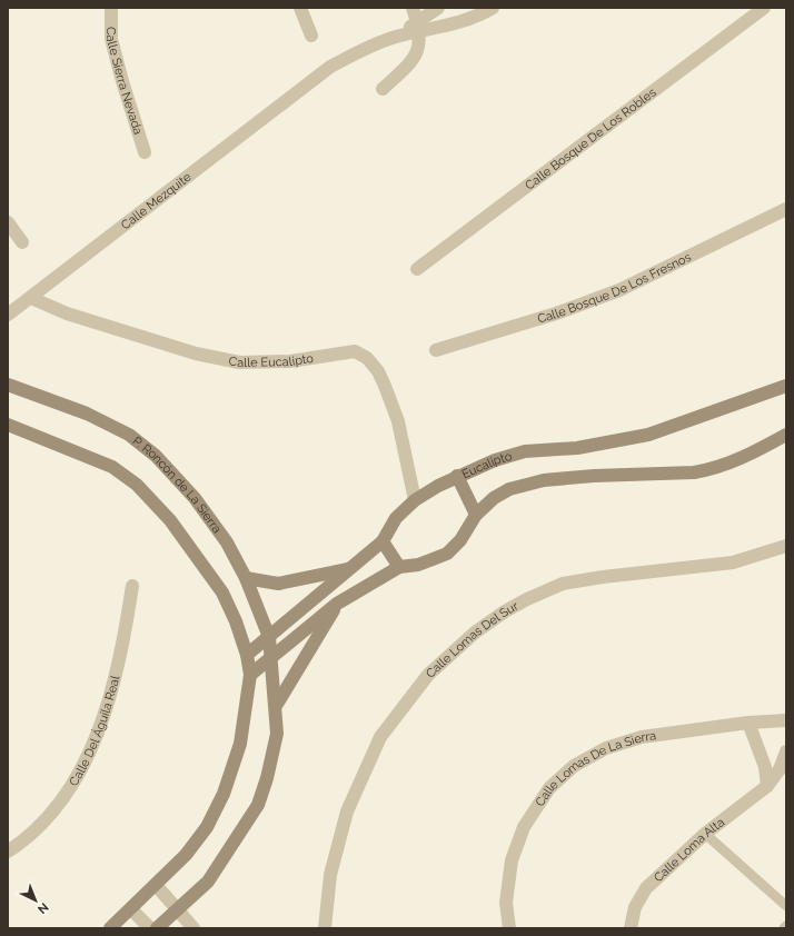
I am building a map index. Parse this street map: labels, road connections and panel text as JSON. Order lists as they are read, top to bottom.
{
  "streets": {
    "street": [
      "Calle Sierra Nevada",
      "Calle Bosque De Los Robles",
      "Calle Mezquite",
      "Calle Bosque De Los Fresnos",
      "Calle Eucalipto",
      "Eucalipto",
      "P. Roncón de La Sierra",
      "Calle Lomas Del Sur",
      "Calle Del Águila Real",
      "Calle Lomas De La Sierra",
      "Calle Loma Alta"
    ]
  },
  "crossings": [
    ["Calle Mezquite", "Calle Eucalipto"],
    ["Calle Eucalipto", "Eucalipto"],
    ["Eucalipto", "P. Roncón de La Sierra"]
  ],
  "north": "bottom right"
}
